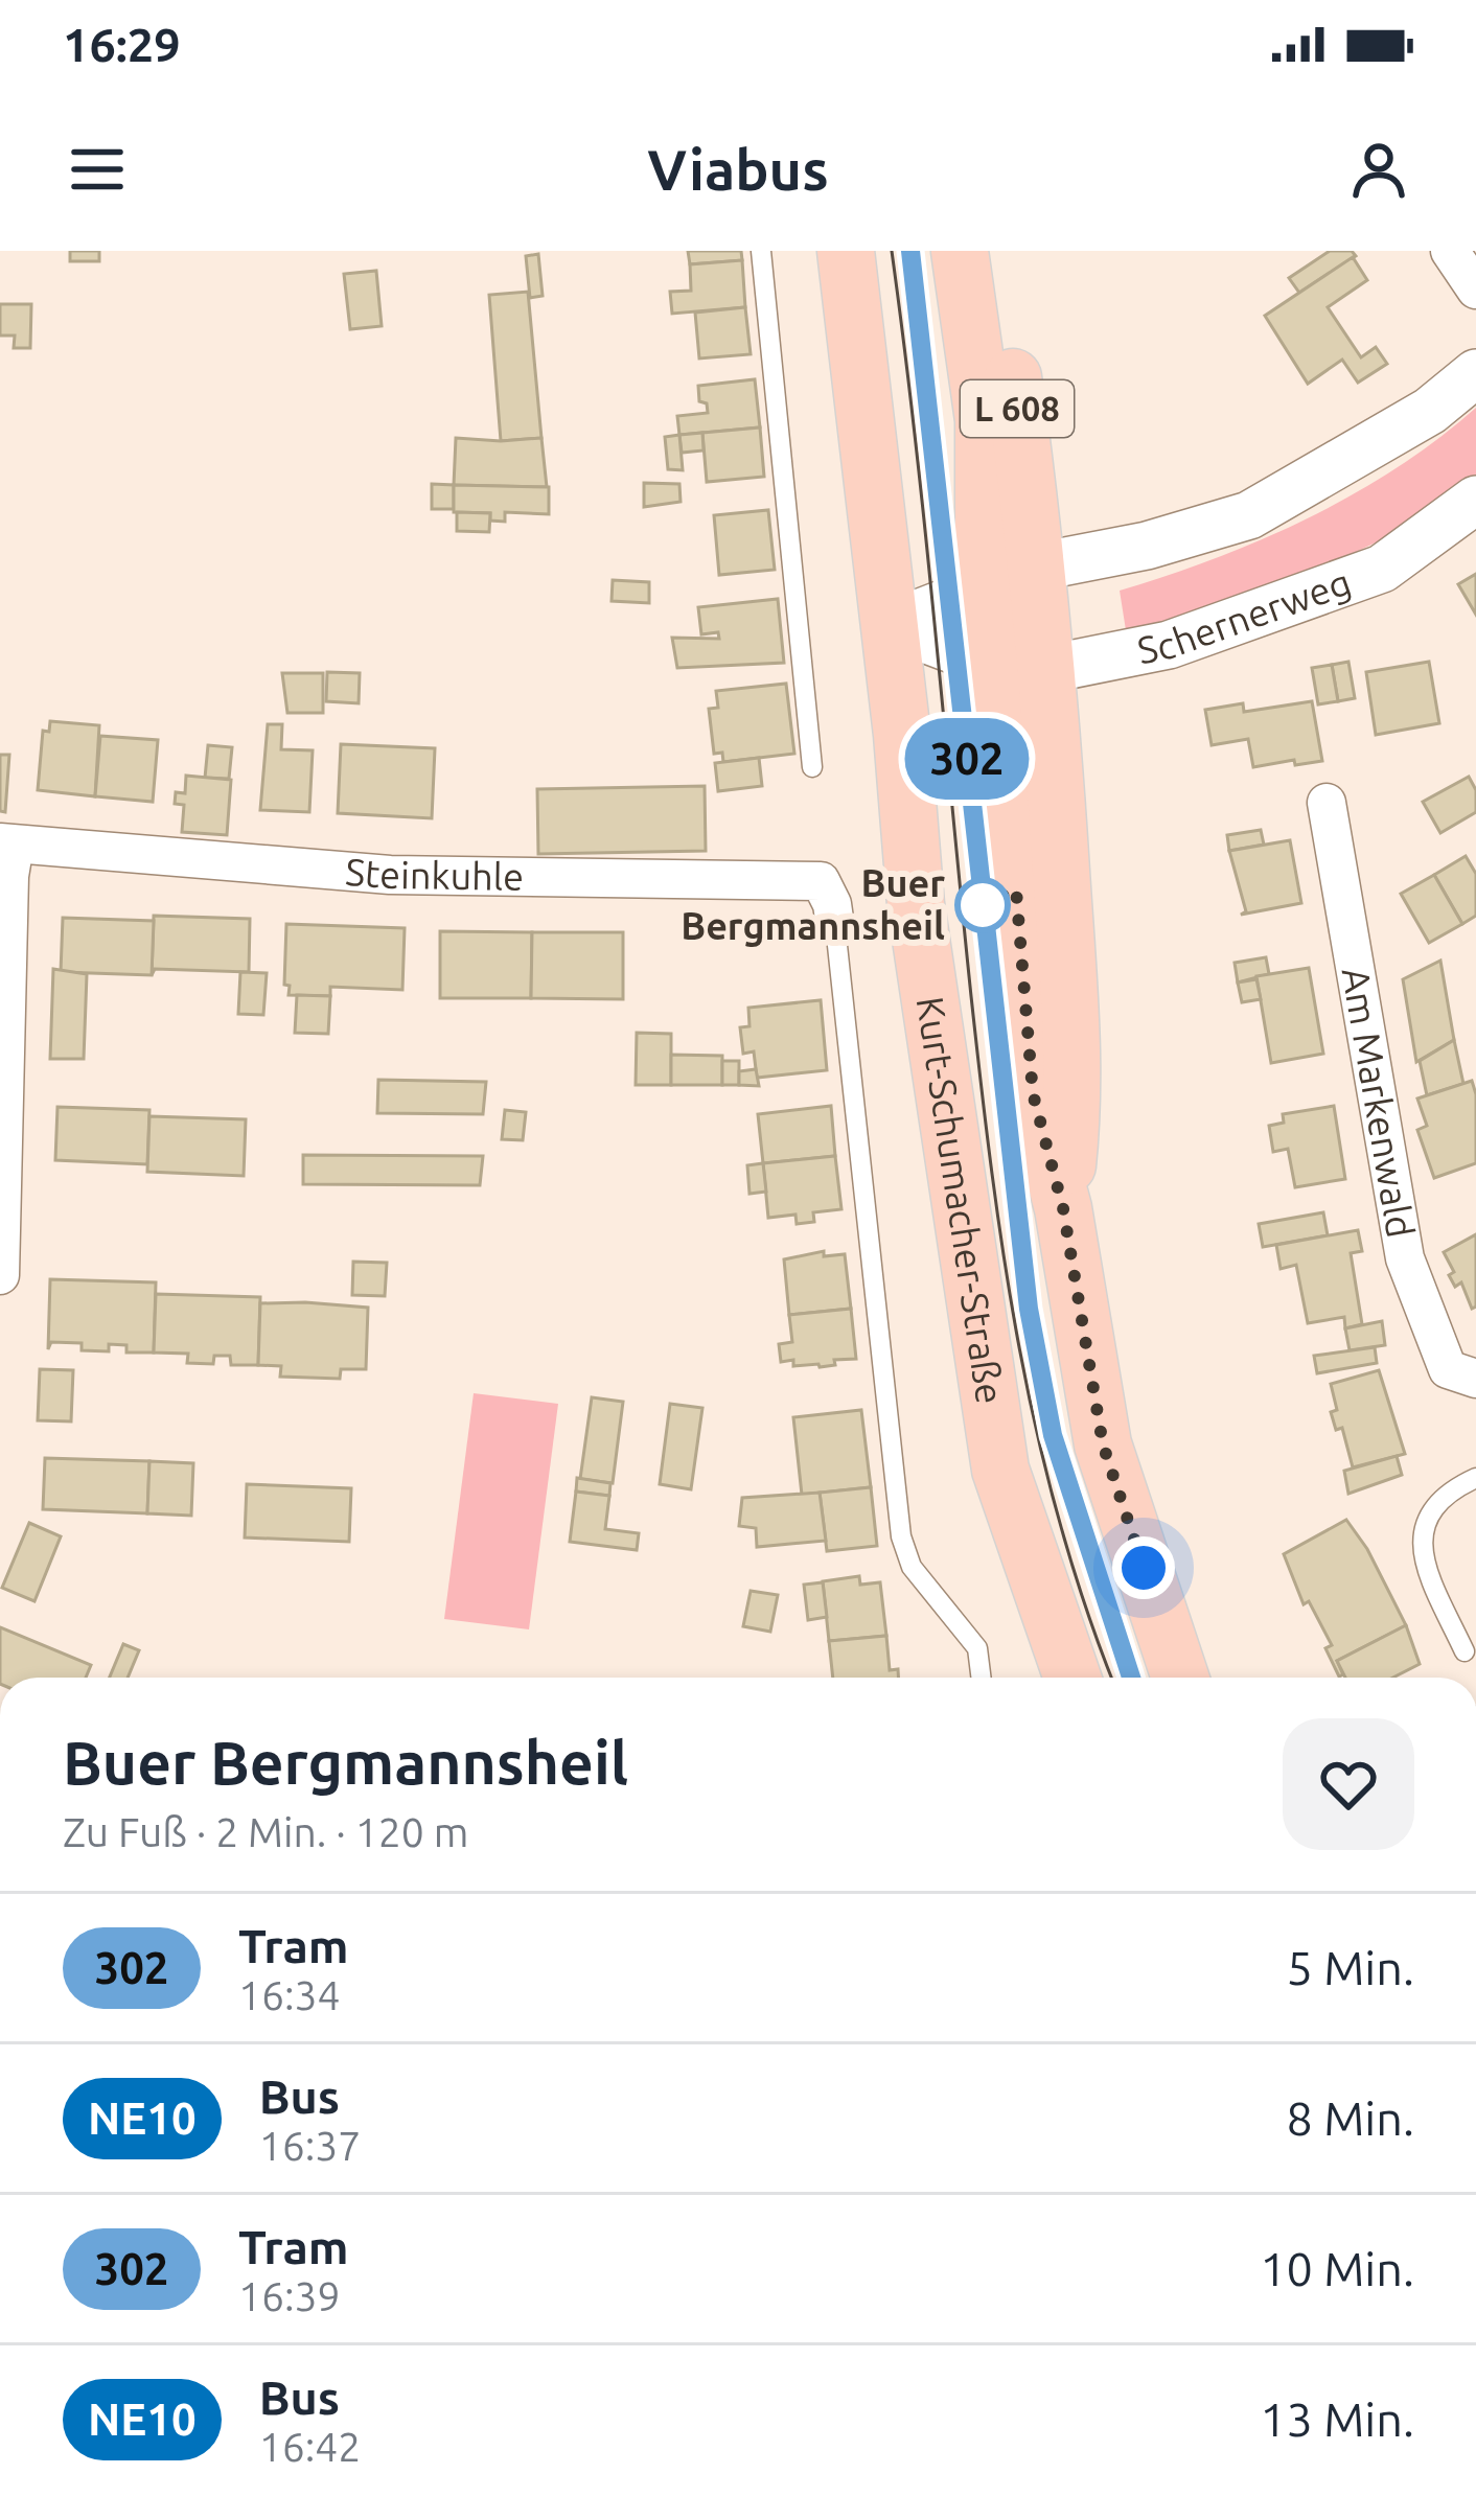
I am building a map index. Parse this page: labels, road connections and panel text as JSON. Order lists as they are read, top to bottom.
{
  "streets": {
    "main road": ["L 608", "Kurt-Schumacher-Straße"],
    "street": ["Schernerweg", "Steinkuhle", "Am Markenwald"]
  },
  "crossings": [
    ["L 608", "Schernerweg"],
    ["Schernerweg", "Kurt-Schumacher-Straße"]
  ],
  "places": ["Buer Bergmannsheil"],
  "lines": ["tram line 302"],
  "page": {
    "status": "16:29",
    "header": "Viabus",
    "on_map": "302",
    "heading": ["Buer Bergmannsheil", "Zu Fuß · 2 Min. · 120 m"],
    "list": [
      {
        "mark": "302",
        "name": "Tram",
        "note": "16:34",
        "value": "5 Min."
      },
      {
        "mark": "NE10",
        "name": "Bus",
        "note": "16:37",
        "value": "8 Min."
      },
      {
        "mark": "302",
        "name": "Tram",
        "note": "16:39",
        "value": "10 Min."
      },
      {
        "mark": "NE10",
        "name": "Bus",
        "note": "16:42",
        "value": "13 Min."
      }
    ]
  }
}
